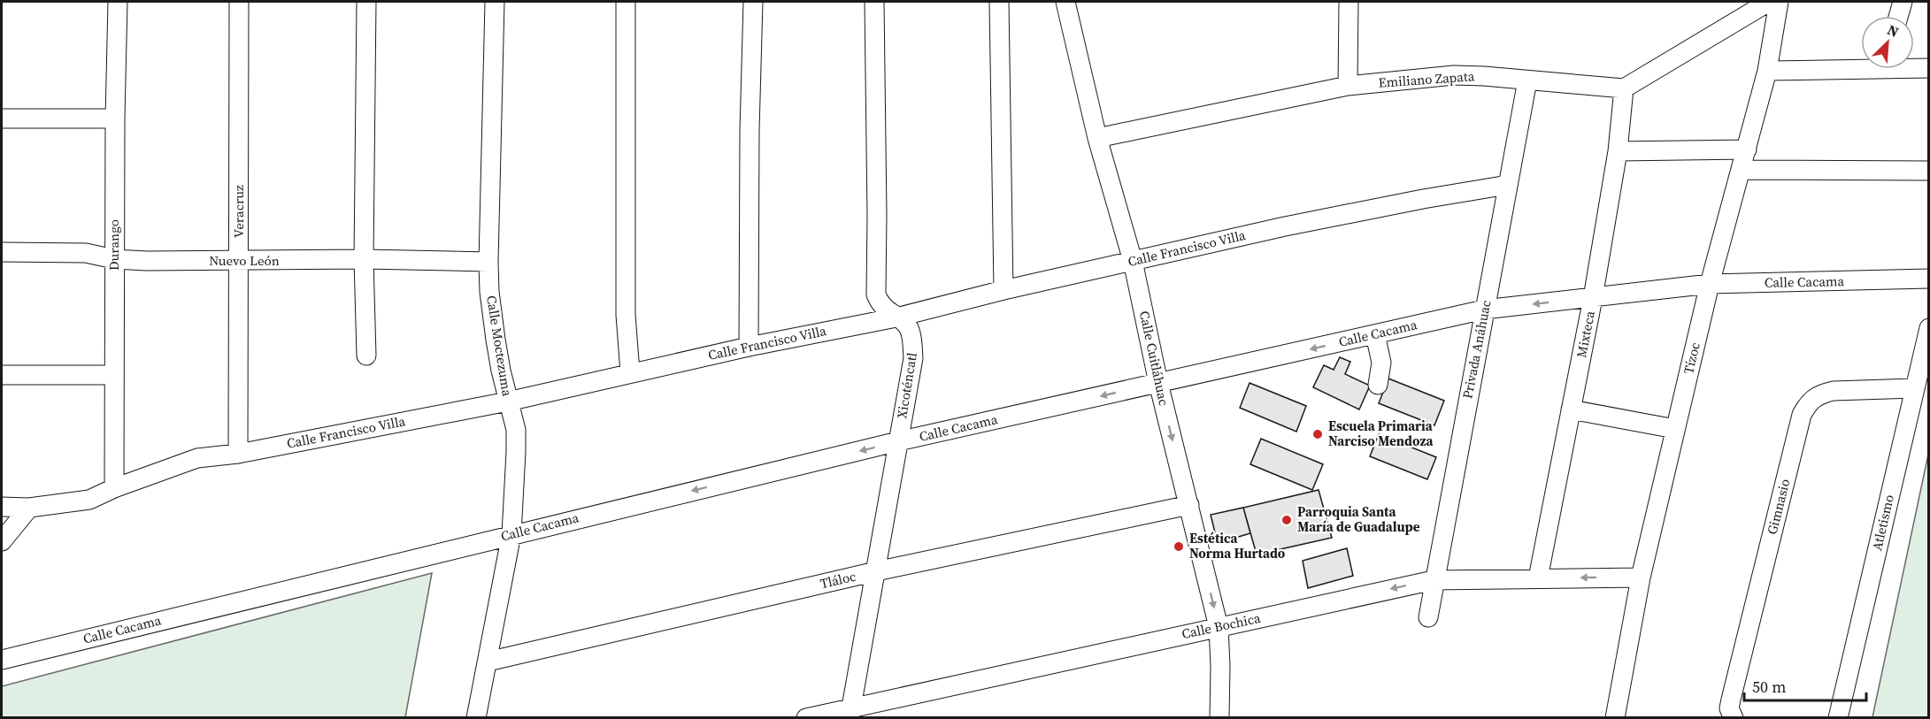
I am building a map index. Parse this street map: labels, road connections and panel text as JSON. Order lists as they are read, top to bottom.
{
  "streets": {
    "street": [
      "Emiliano Zapata",
      "Veracruz",
      "Durango",
      "Calle Francisco Villa",
      "Nuevo León",
      "Calle Cacama",
      "Mixteca",
      "Calle Moctezuma",
      "Privada Anáhuac",
      "Calle Cuitláhuac",
      "Tízoc",
      "Xicoténcatl",
      "Gimnasio",
      "Atletismo",
      "Tláloc",
      "Calle Bochica"
    ]
  },
  "crossings": [
    ["Emiliano Zapata", "Mixteca"],
    ["Emiliano Zapata", "Privada Anáhuac"],
    ["Emiliano Zapata", "Calle Cuitláhuac"],
    ["Veracruz", "Calle Francisco Villa"],
    ["Veracruz", "Nuevo León"],
    ["Durango", "Calle Francisco Villa"],
    ["Durango", "Nuevo León"],
    ["Calle Francisco Villa", "Calle Moctezuma"],
    ["Calle Francisco Villa", "Privada Anáhuac"],
    ["Calle Francisco Villa", "Calle Cuitláhuac"],
    ["Calle Francisco Villa", "Xicoténcatl"],
    ["Nuevo León", "Calle Moctezuma"],
    ["Calle Cacama", "Mixteca"],
    ["Calle Cacama", "Calle Moctezuma"],
    ["Calle Cacama", "Privada Anáhuac"],
    ["Calle Cacama", "Calle Cuitláhuac"],
    ["Calle Cacama", "Tízoc"],
    ["Calle Cacama", "Xicoténcatl"],
    ["Mixteca", "Calle Bochica"],
    ["Calle Moctezuma", "Tláloc"],
    ["Privada Anáhuac", "Calle Bochica"],
    ["Calle Cuitláhuac", "Tláloc"],
    ["Calle Cuitláhuac", "Calle Bochica"],
    ["Tízoc", "Calle Bochica"],
    ["Xicoténcatl", "Tláloc"],
    ["Xicoténcatl", "Calle Bochica"],
    ["Gimnasio", "Atletismo"]
  ],
  "one_way": ["Calle Cacama", "Calle Bochica"],
  "places": ["Escuela Primaria Narciso Mendoza", "Parroquia Santa María de Guadalupe", "Estética Norma Hurtado"],
  "scale_bar": "50 m",
  "north": "top right"
}
